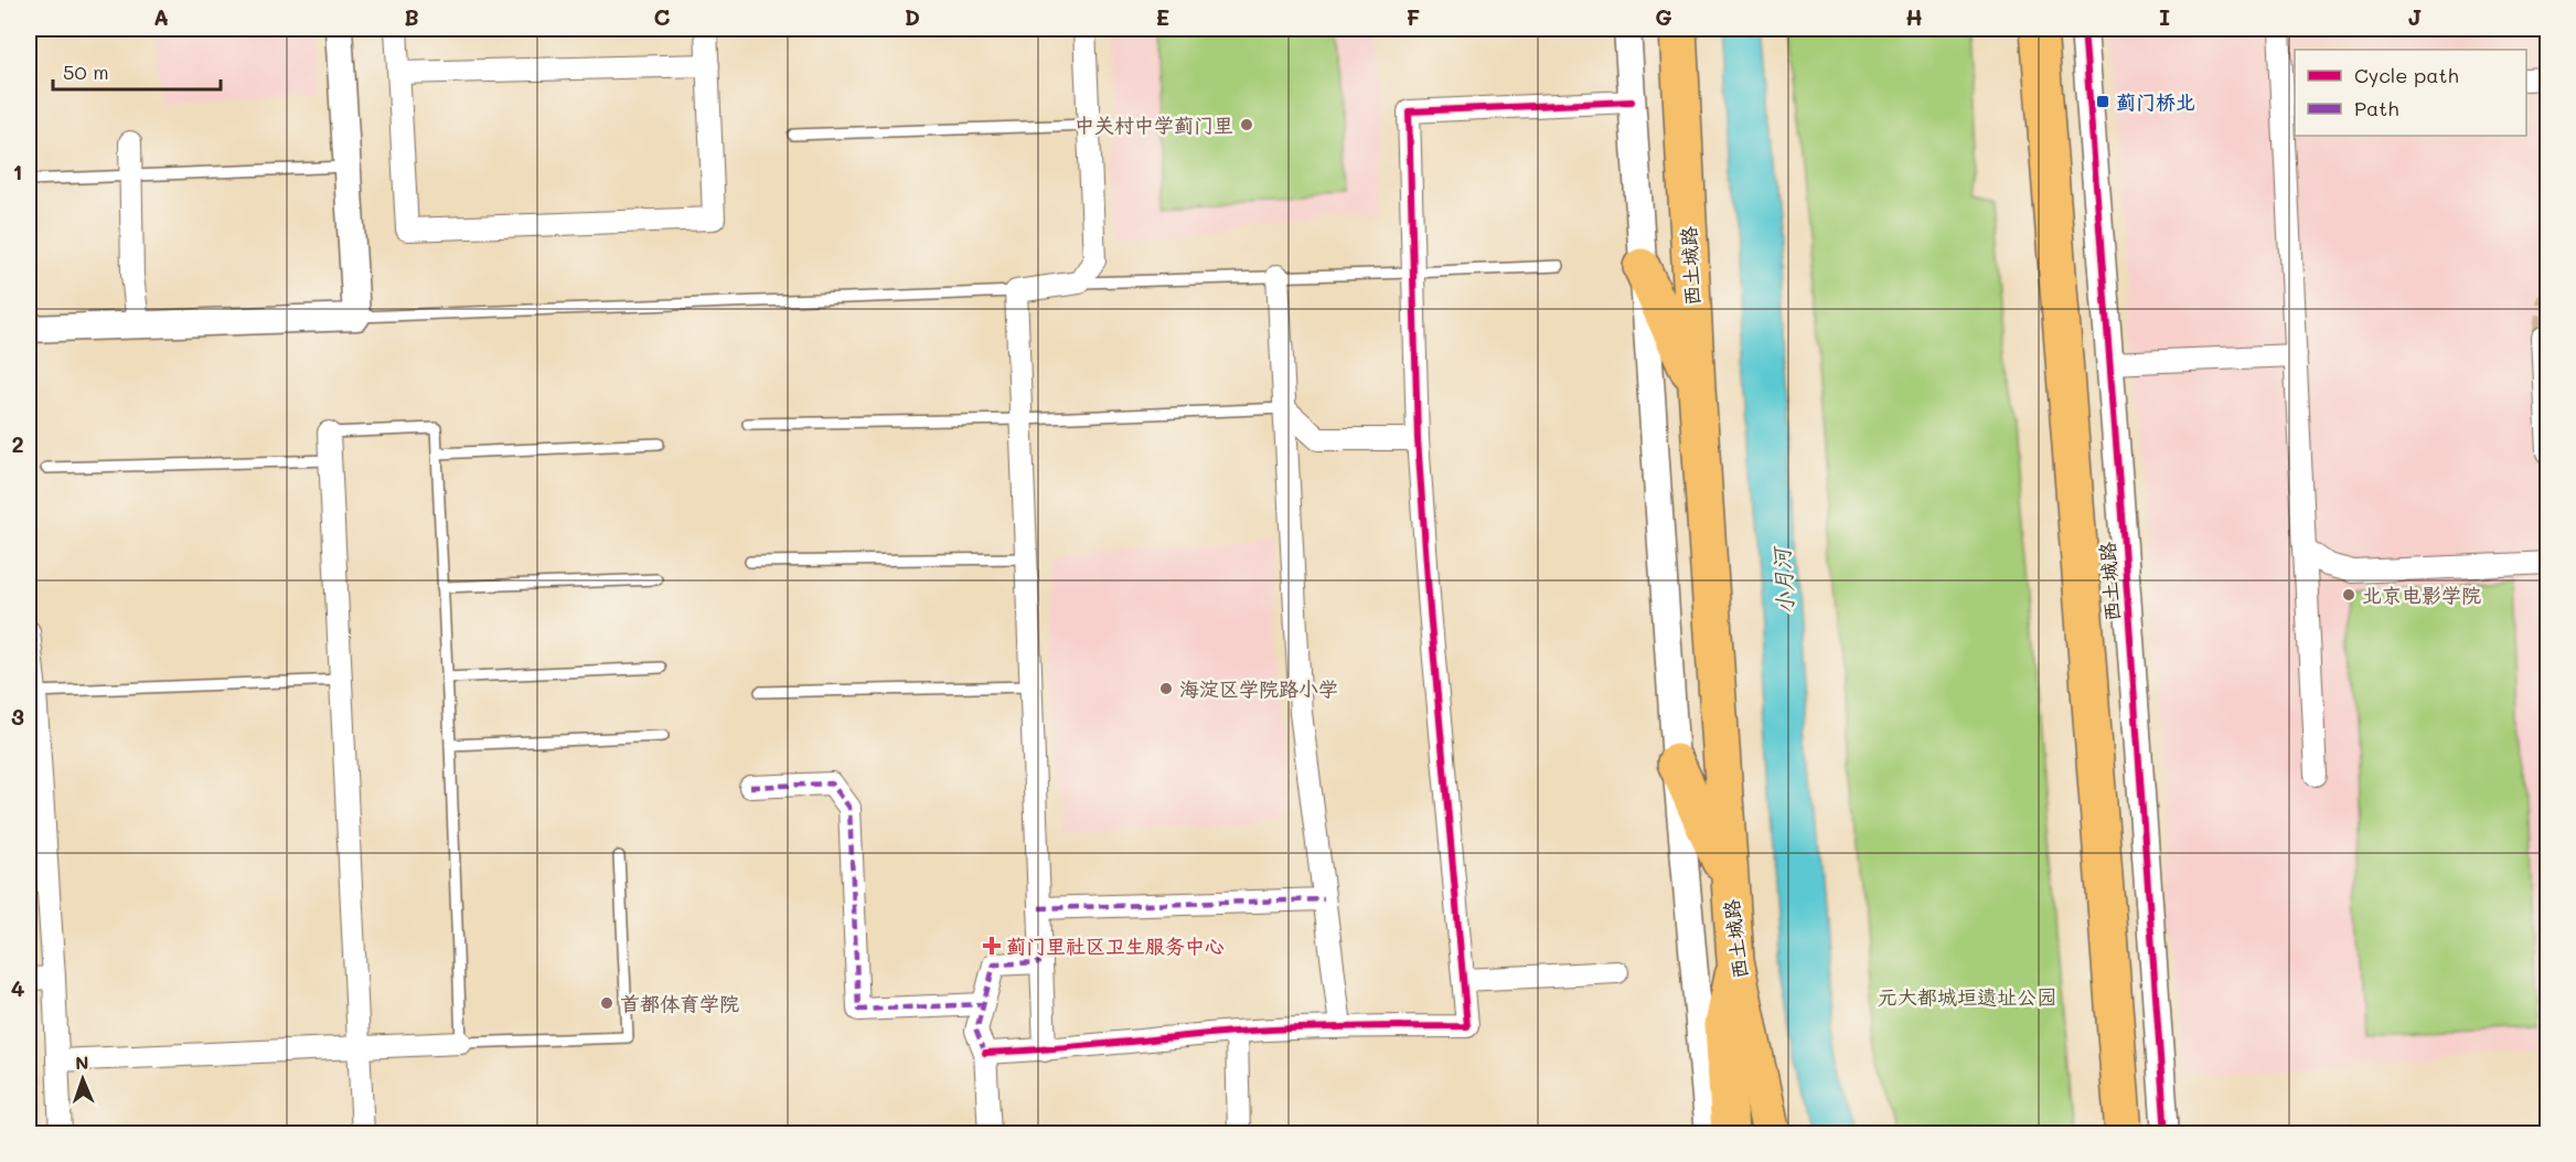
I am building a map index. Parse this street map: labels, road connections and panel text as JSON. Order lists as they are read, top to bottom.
{
  "streets": {
    "highway": ["西土城路"]
  },
  "water": ["小月河"],
  "parks": ["元大都城垣遗址公园"],
  "places": {
    "transit": ["蓟门桥北"],
    "other": [
      "中关村中学蓟门里",
      "北京电影学院",
      "海淀区学院路小学",
      "首都体育学院"
    ],
    "health": ["蓟门里社区卫生服务中心"]
  },
  "legend": ["Cycle path", "Path"],
  "scale_bar": "50 m",
  "north": "top",
  "grid": {
    "columns": [
      "A",
      "B",
      "C",
      "D",
      "E",
      "F",
      "G",
      "H",
      "I",
      "J"
    ],
    "rows": [
      "1",
      "2",
      "3",
      "4"
    ]
  }
}
